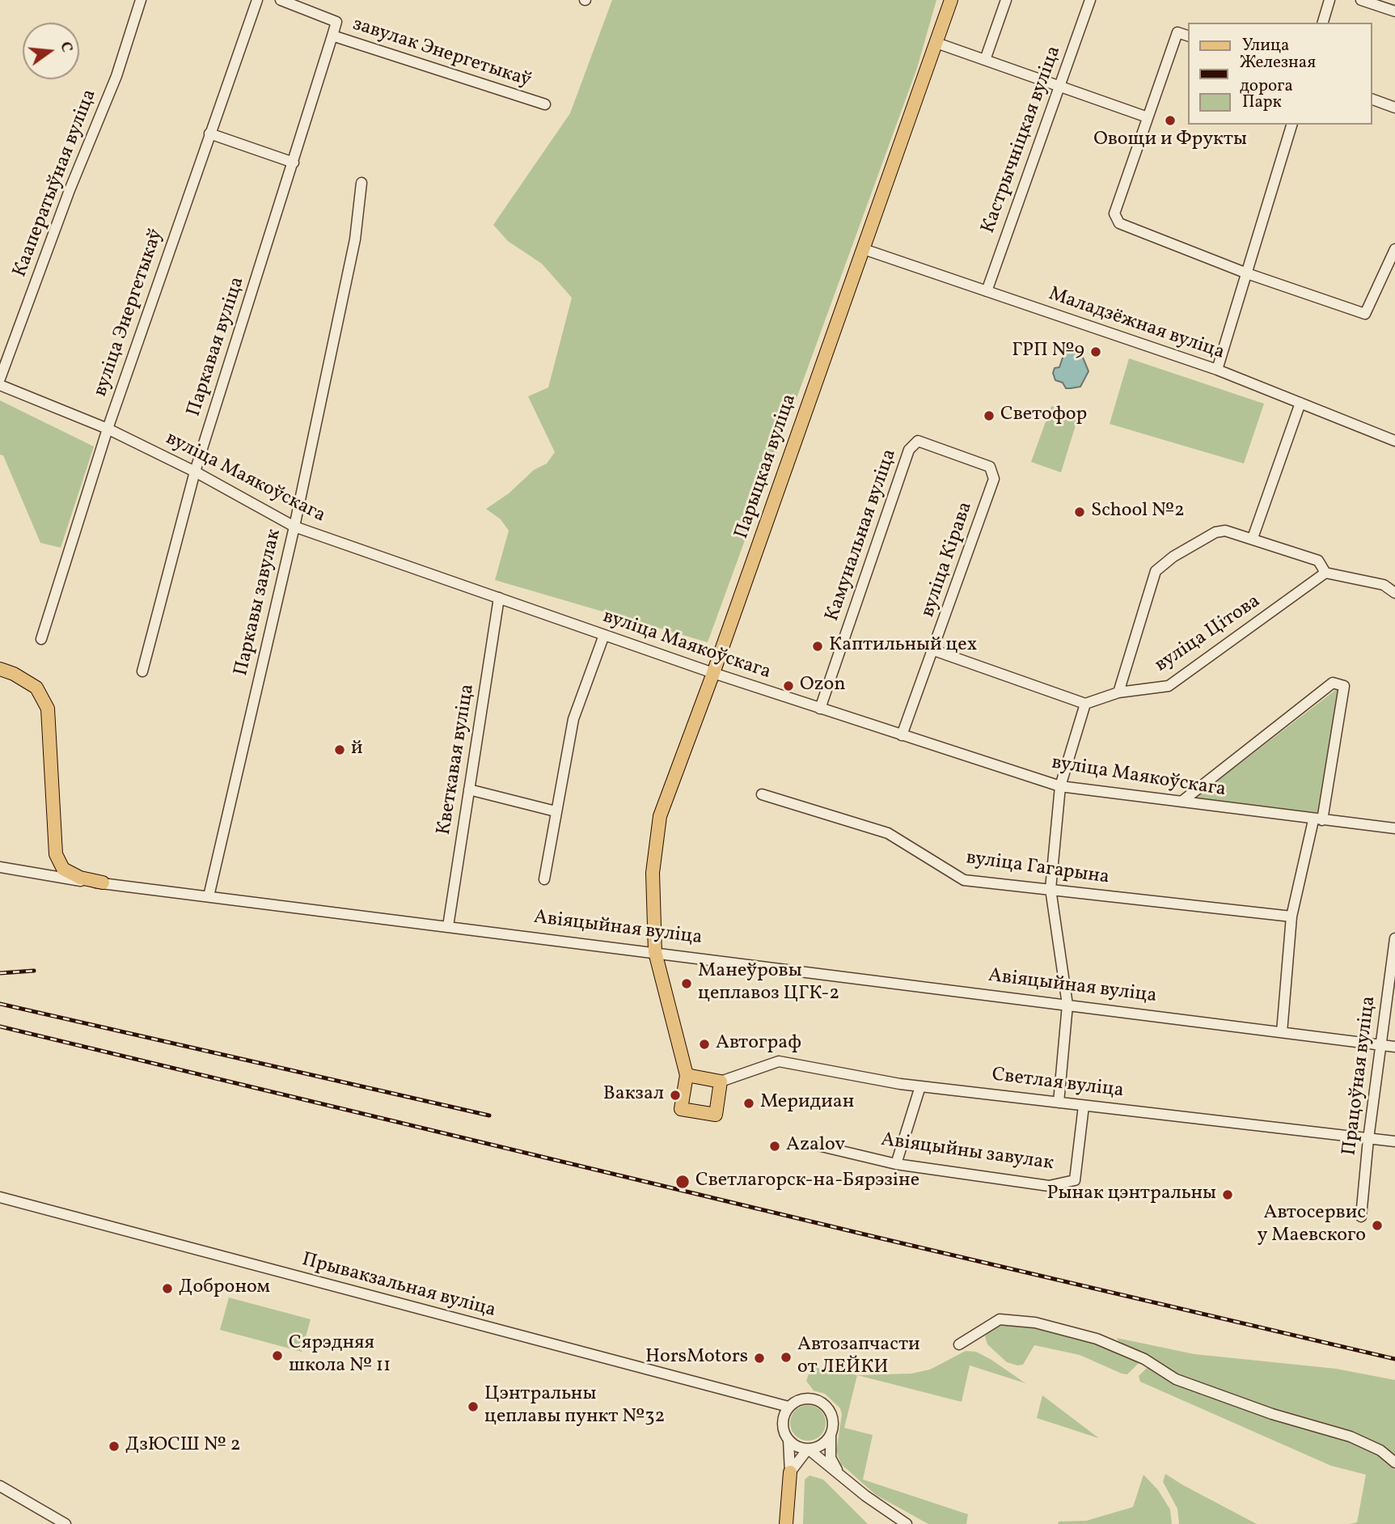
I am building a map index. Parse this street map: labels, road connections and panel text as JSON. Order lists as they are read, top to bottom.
{
  "streets": {
    "main road": ["Парыцкая вуліца", "Авіяцыйная вуліца", "Светлая вуліца"],
    "street": [
      "завулак Энергетыкаў",
      "Кастрычніцкая вуліца",
      "Кааператыўная вуліца",
      "вуліца Энергетыкаў",
      "Маладзёжная вуліца",
      "Паркавая вуліца",
      "вуліца Маякоўскага",
      "Камунальная вуліца",
      "вуліца Кірава",
      "Паркавы завулак",
      "вуліца Цітова",
      "Кветкавая вуліца",
      "вуліца Гагарына",
      "Працоўная вуліца",
      "Авіяцыйны завулак",
      "Прывакзальная вуліца"
    ]
  },
  "crossings": [
    ["завулак Энергетыкаў", "Паркавая вуліца"],
    ["Кастрычніцкая вуліца", "Маладзёжная вуліца"],
    ["вуліца Энергетыкаў", "вуліца Маякоўскага"],
    ["Маладзёжная вуліца", "Парыцкая вуліца"],
    ["Паркавая вуліца", "вуліца Маякоўскага"],
    ["Парыцкая вуліца", "вуліца Маякоўскага"],
    ["Парыцкая вуліца", "Авіяцыйная вуліца"],
    ["вуліца Маякоўскага", "Камунальная вуліца"],
    ["вуліца Маякоўскага", "вуліца Кірава"],
    ["вуліца Маякоўскага", "Паркавы завулак"],
    ["вуліца Маякоўскага", "Кветкавая вуліца"],
    ["Камунальная вуліца", "вуліца Кірава"],
    ["Паркавы завулак", "Авіяцыйная вуліца"],
    ["Кветкавая вуліца", "Авіяцыйная вуліца"],
    ["Авіяцыйная вуліца", "Працоўная вуліца"],
    ["Працоўная вуліца", "Светлая вуліца"],
    ["Светлая вуліца", "Авіяцыйны завулак"]
  ],
  "places": [
    "Овощи и Фрукты",
    "ГРП №9",
    "Светофор",
    "School №2",
    "Каптильный цех",
    "Ozon",
    "й",
    "Манеўровы цеплавоз ЦГК-2",
    "Автограф",
    "Вакзал",
    "Меридиан",
    "Azalov",
    "Светлагорск-на-Бярэзіне",
    "Рынак цэнтральны",
    "Автосервис у Маевского",
    "Доброном",
    "Сярэдняя школа № 11",
    "Автозапчасти от ЛЕЙКИ",
    "HorsMotors",
    "Цэнтральны цеплавы пункт №32",
    "ДзЮСШ № 2"
  ],
  "legend": ["Улица", "Железная дорога", "Парк"],
  "north": "right"
}
